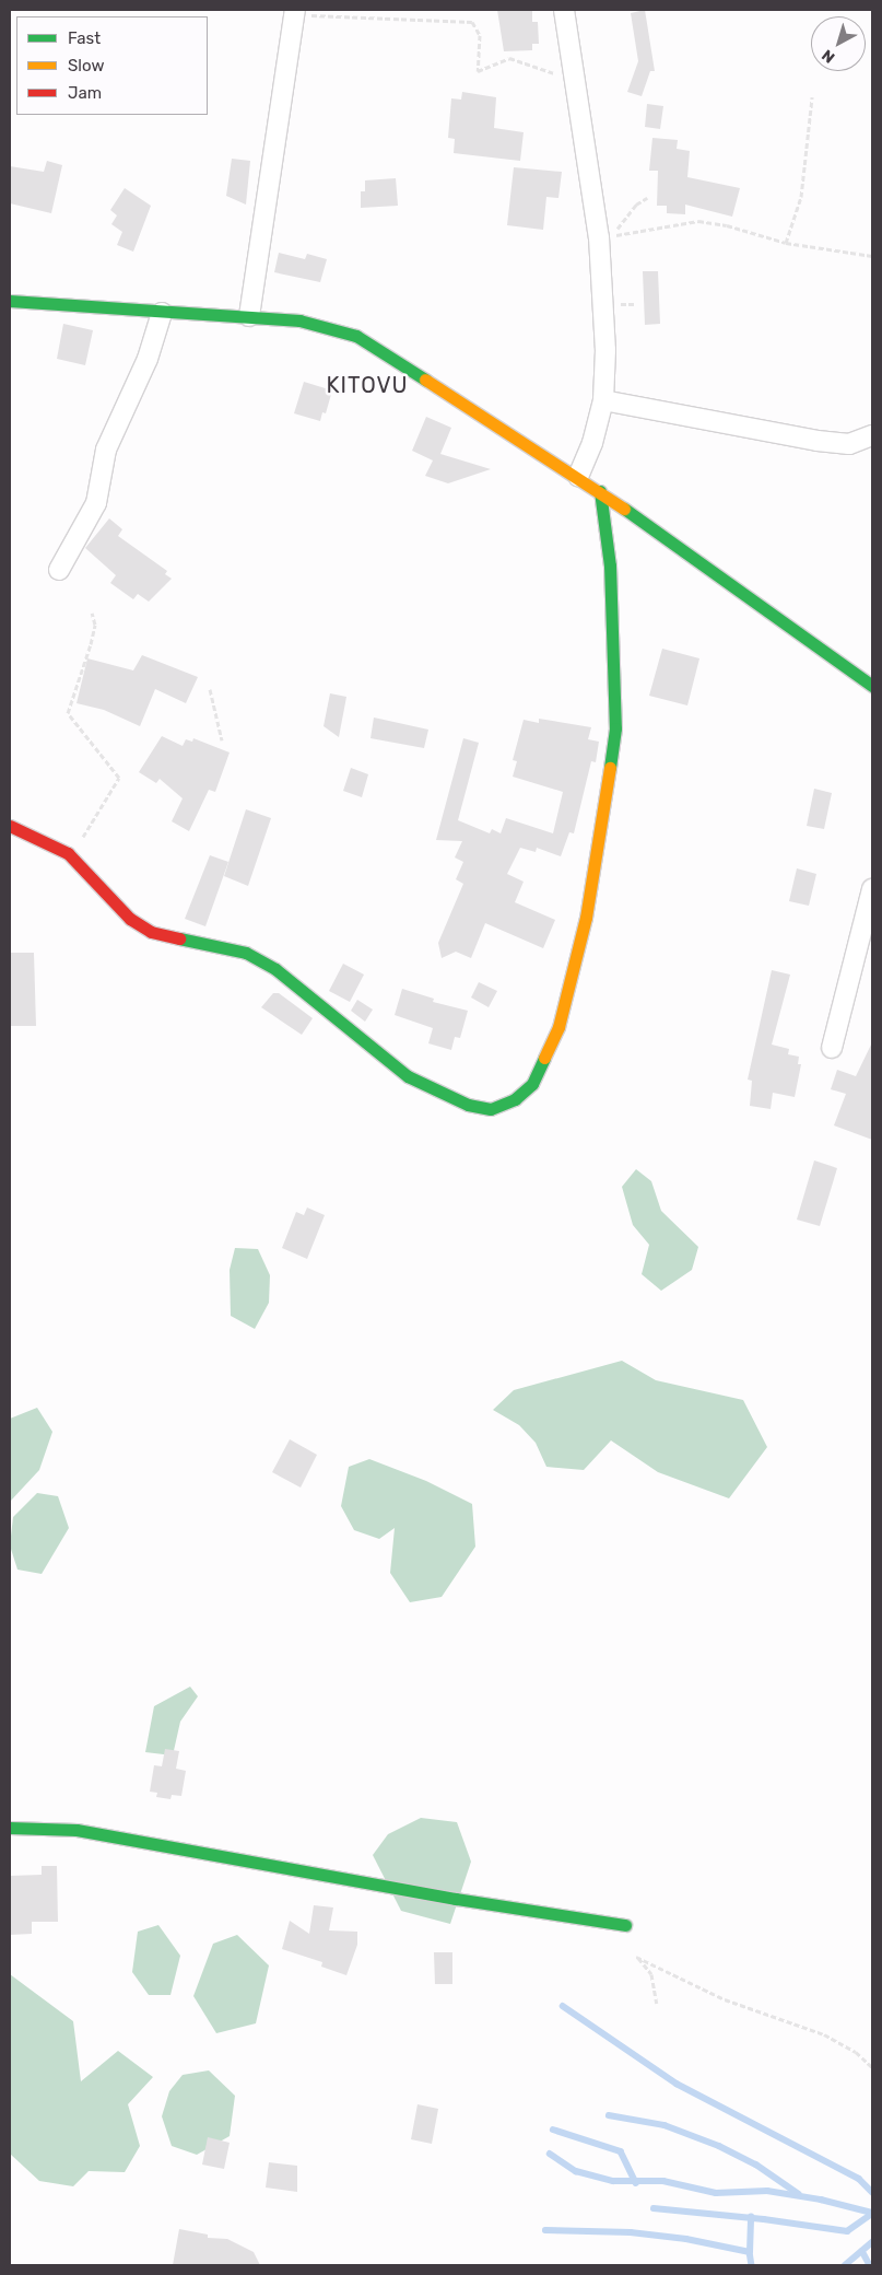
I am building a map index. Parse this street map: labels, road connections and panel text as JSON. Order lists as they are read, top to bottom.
{
  "districts": ["KITOVU"],
  "legend": ["Fast", "Slow", "Jam"],
  "north": "bottom left"
}
